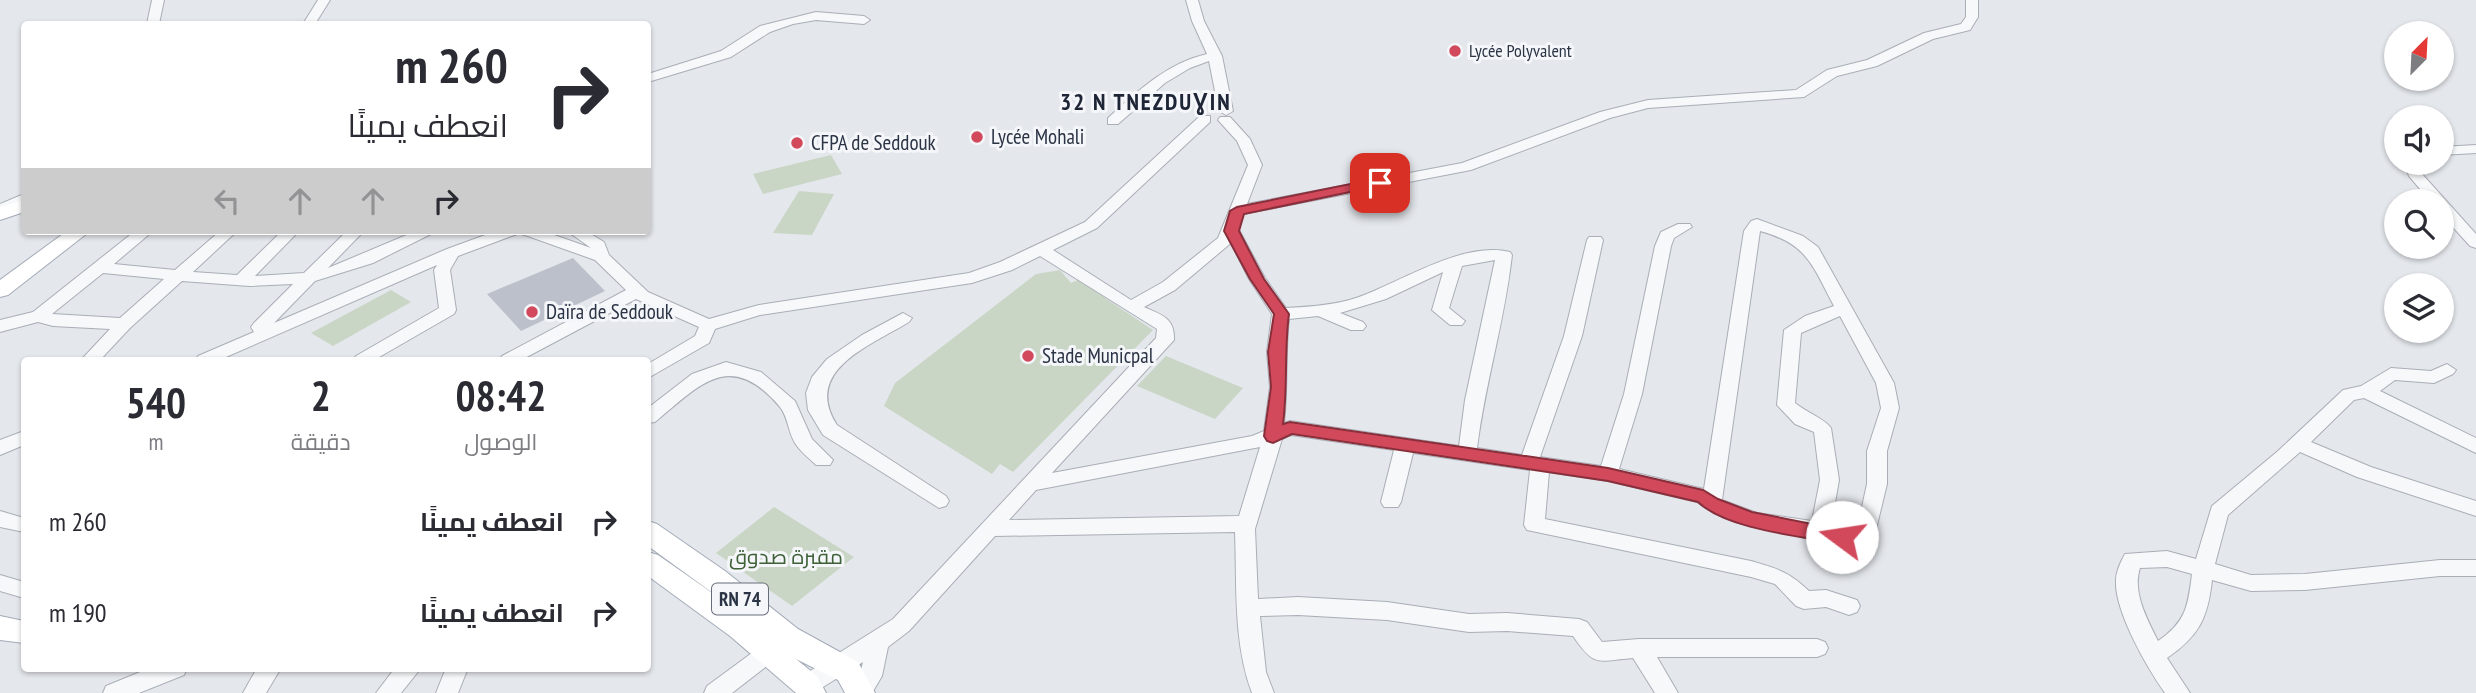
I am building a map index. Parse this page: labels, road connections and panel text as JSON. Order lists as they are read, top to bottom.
{
  "streets": {
    "main road": ["RN 74"]
  },
  "districts": ["32 N TNEZDUƔIN"],
  "parks": ["مقبرة صدوق"],
  "places": [
    "Lycée Polyvalent",
    "Lycée Mohali",
    "CFPA de Seddouk",
    "Daïra de Seddouk",
    "Stade Municpal"
  ],
  "north": "top right",
  "page": {
    "turn": ["260 m", "انعطف يمينًا"],
    "eta": [
      "08:42",
      "الوصول",
      "2",
      "دقيقة",
      "540",
      "m"
    ],
    "list": [
      {
        "name": "انعطف يمينًا",
        "value": "260 m"
      },
      {
        "name": "انعطف يمينًا",
        "value": "190 m"
      }
    ]
  }
}
